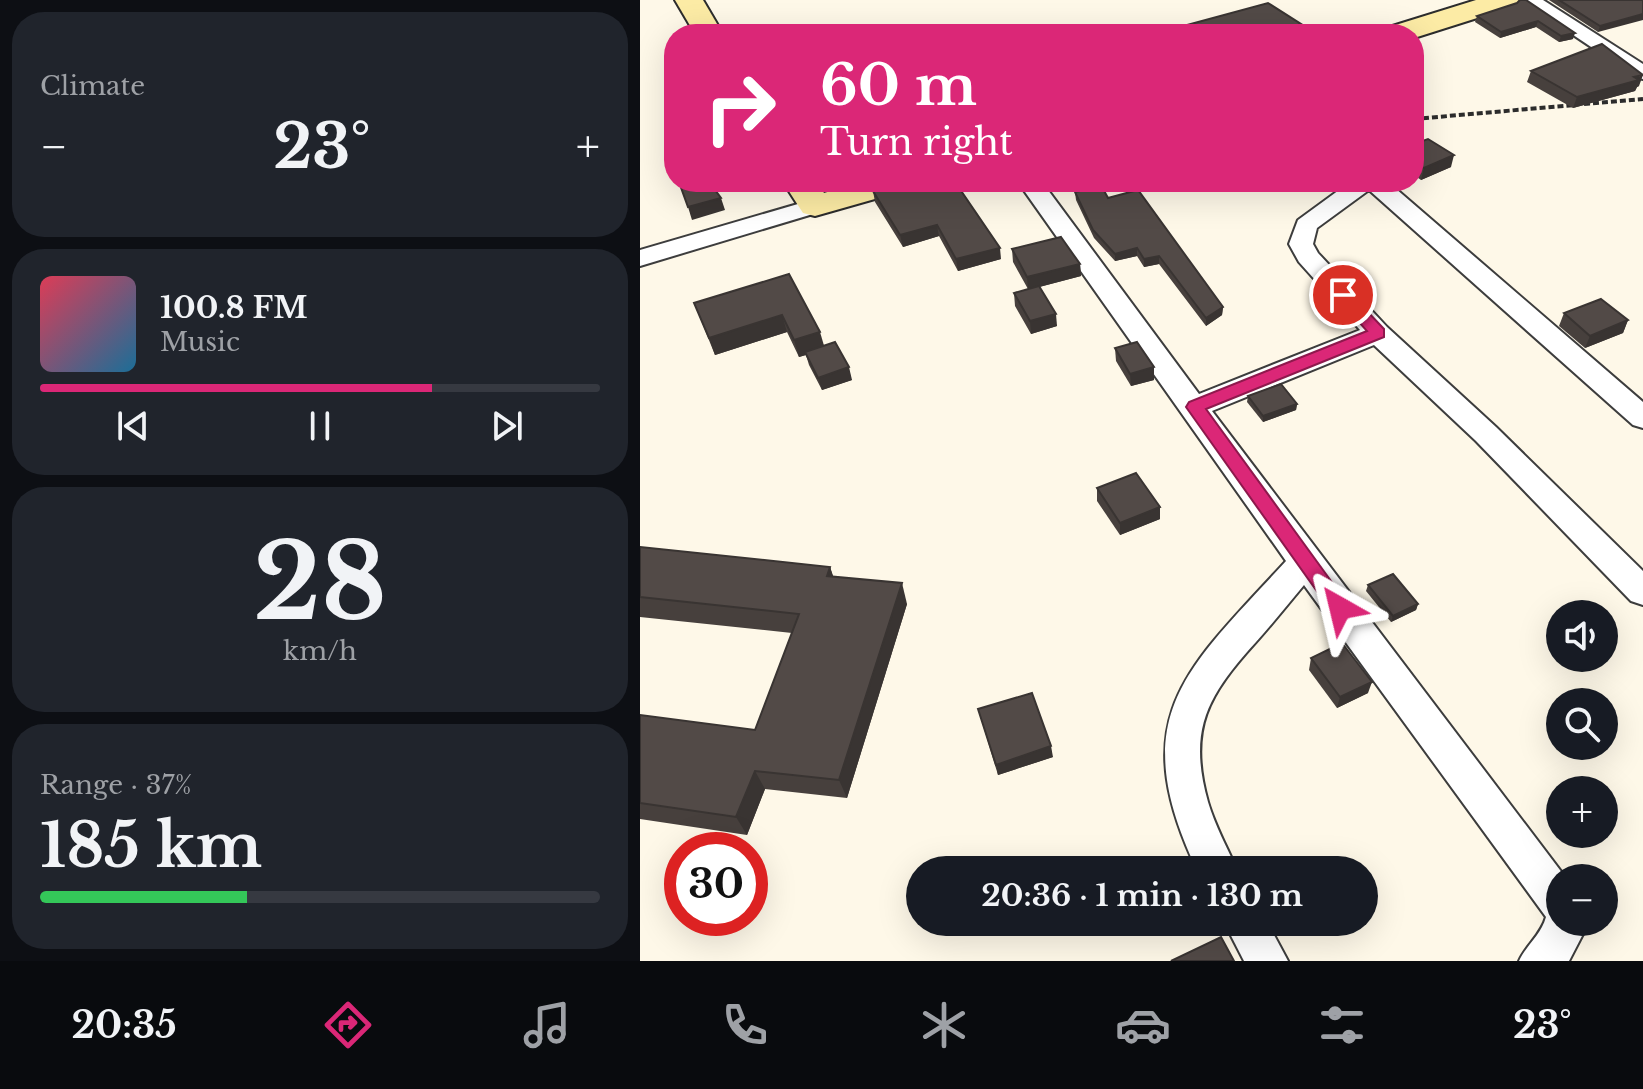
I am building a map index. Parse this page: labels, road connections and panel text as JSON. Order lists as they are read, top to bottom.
{
  "page": {
    "tile": [
      "Climate",
      ["28", "km/h"],
      ["Range · 37%", "185 km"]
    ],
    "turn": ["60 m", "Turn right"],
    "heat": ["−", "23°", "+"],
    "song": ["100.8 FM", "Music"],
    "map_buttons": ["+", "−"],
    "limit": "30",
    "trip": "20:36 · 1 min · 130 m",
    "tabs": ["20:35", "23°"]
  }
}
